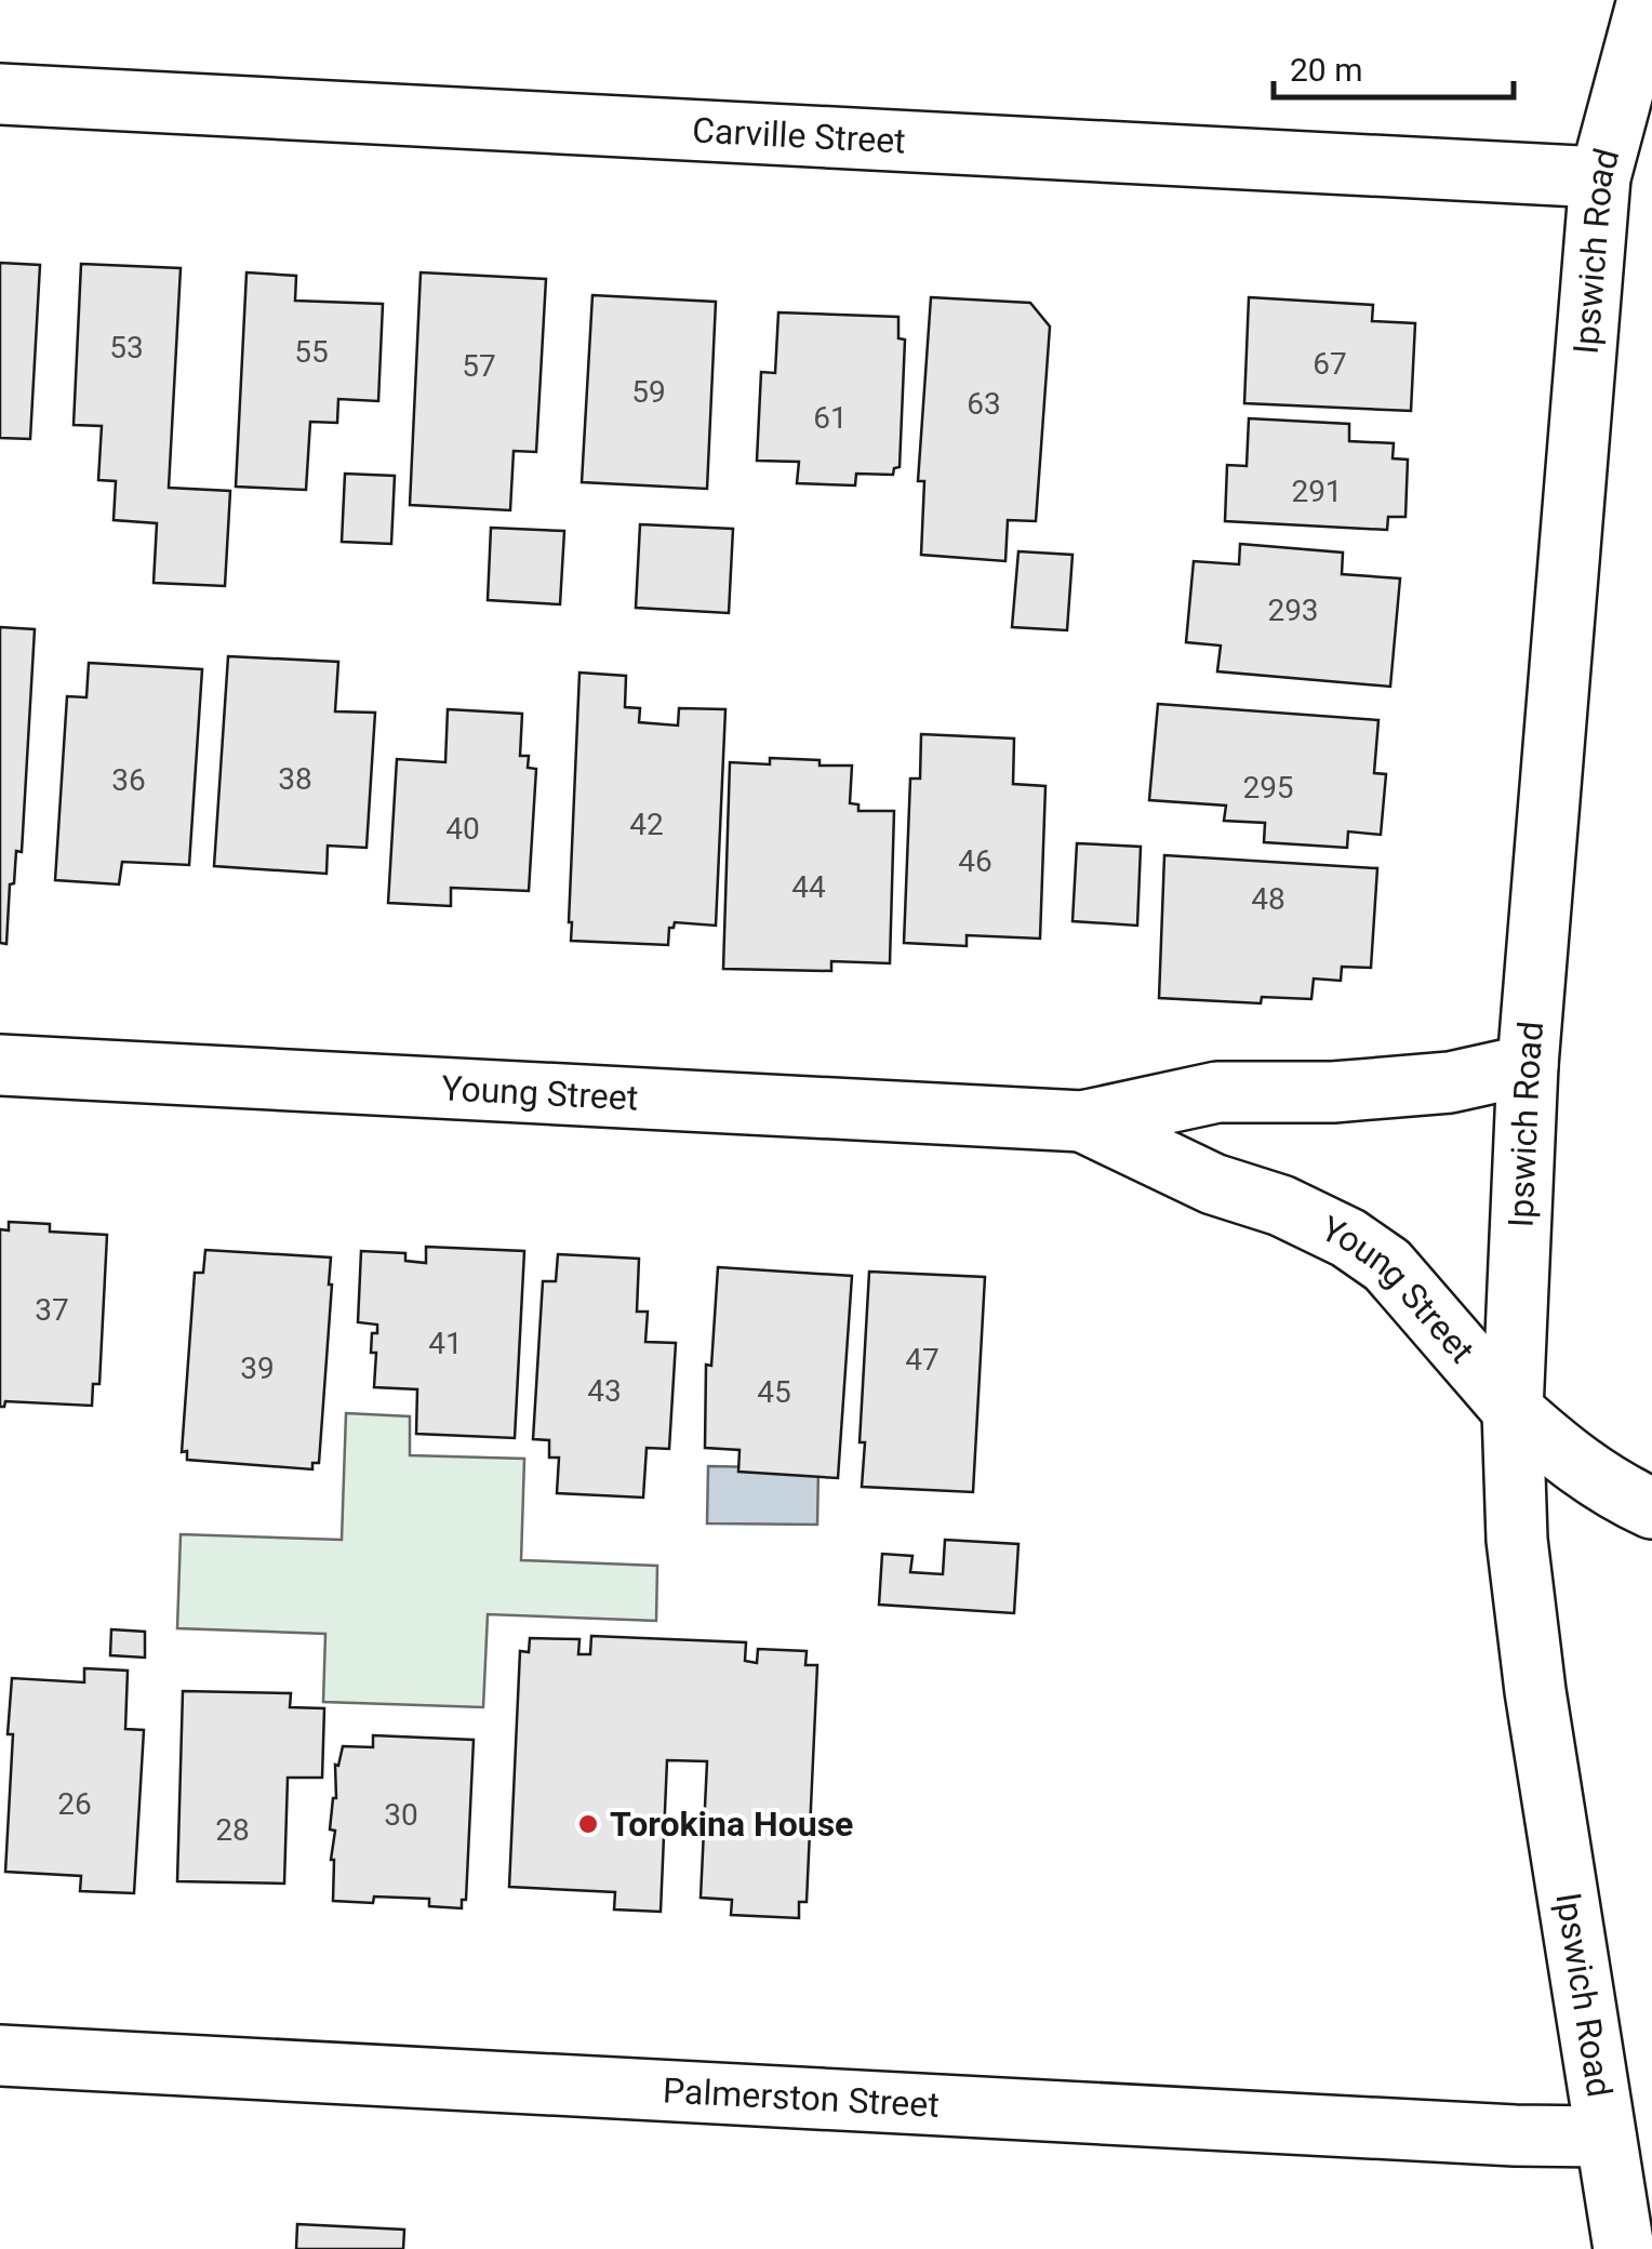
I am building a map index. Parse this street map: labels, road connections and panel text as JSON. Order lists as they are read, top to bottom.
{
  "streets": {
    "main road": [
      "Carville Street",
      "Ipswich Road",
      "Young Street",
      "Palmerston Street"
    ]
  },
  "crossings": [
    ["Carville Street", "Ipswich Road"],
    ["Ipswich Road", "Young Street"],
    ["Ipswich Road", "Palmerston Street"]
  ],
  "places": ["Torokina House"],
  "house_numbers": [
    "53",
    "55",
    "67",
    "57",
    "59",
    "63",
    "61",
    "291",
    "293",
    "38",
    "36",
    "295",
    "42",
    "40",
    "46",
    "44",
    "48",
    "37",
    "41",
    "47",
    "39",
    "43",
    "45",
    "26",
    "30",
    "28"
  ],
  "scale_bar": "20 m"
}
